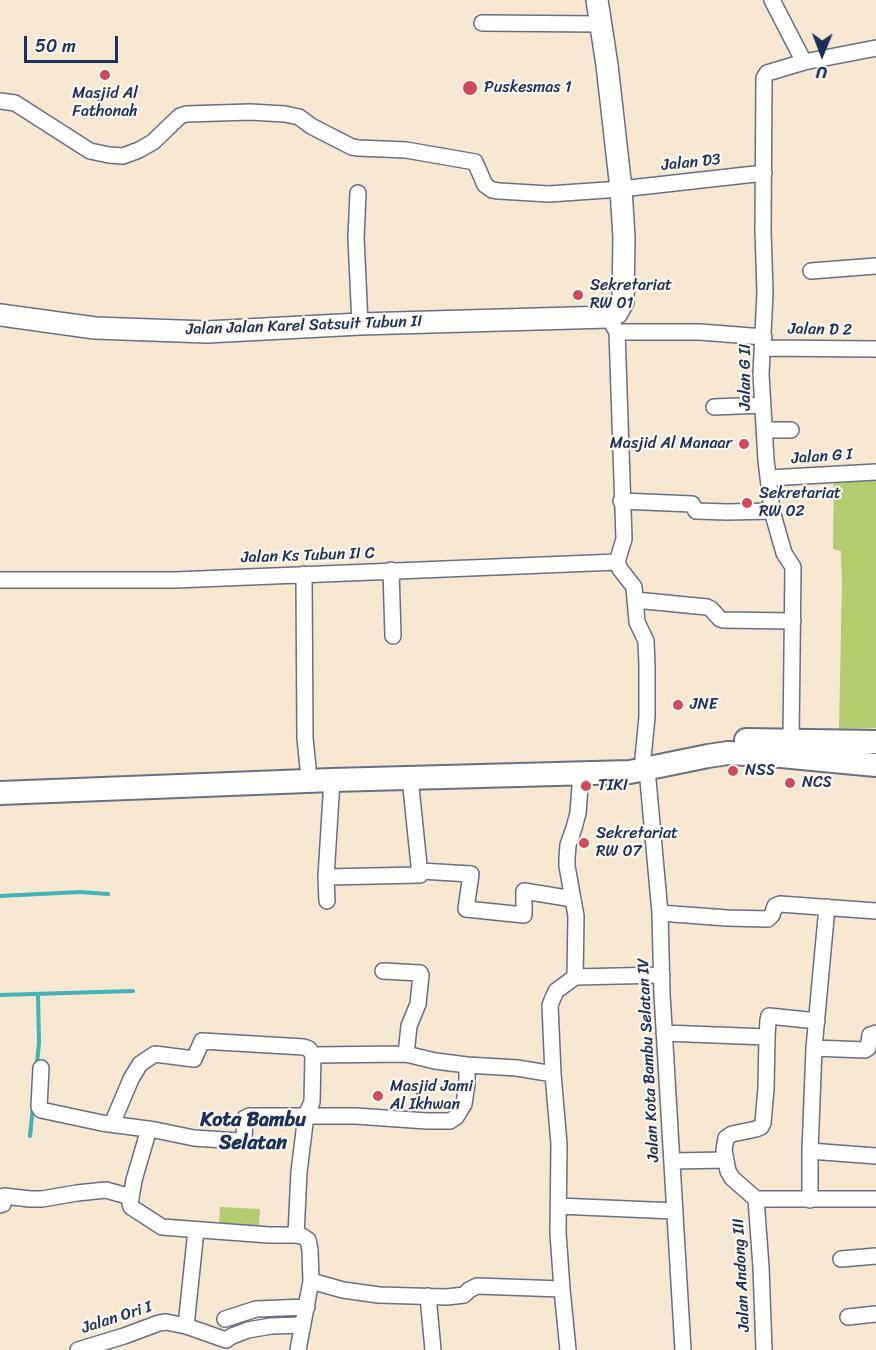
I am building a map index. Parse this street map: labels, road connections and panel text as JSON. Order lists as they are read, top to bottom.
{
  "streets": {
    "street": [
      "Jalan D3",
      "Jalan Jalan Karel Satsuit Tubun II",
      "Jalan D 2",
      "Jalan G II",
      "Jalan G I",
      "Jalan Ks Tubun II C",
      "Jalan Kota Bambu Selatan IV",
      "Jalan Andong III",
      "Jalan Ori I"
    ]
  },
  "crossings": [
    ["Jalan D3", "Jalan G II"],
    ["Jalan Jalan Karel Satsuit Tubun II", "Jalan D 2"],
    ["Jalan D 2", "Jalan G II"],
    ["Jalan G II", "Jalan G I"],
    ["Jalan Ks Tubun II C", "Jalan Kota Bambu Selatan IV"]
  ],
  "districts": ["Kota Bambu Selatan"],
  "places": [
    "Masjid Al Fathonah",
    "Puskesmas 1",
    "Sekretariat RW 01",
    "Masjid Al Manaar",
    "Sekretariat RW 02",
    "JNE",
    "NSS",
    "NCS",
    "TIKI",
    "Sekretariat RW 07",
    "Masjid Jami Al Ikhwan"
  ],
  "scale_bar": "50 m",
  "north": "bottom"
}
